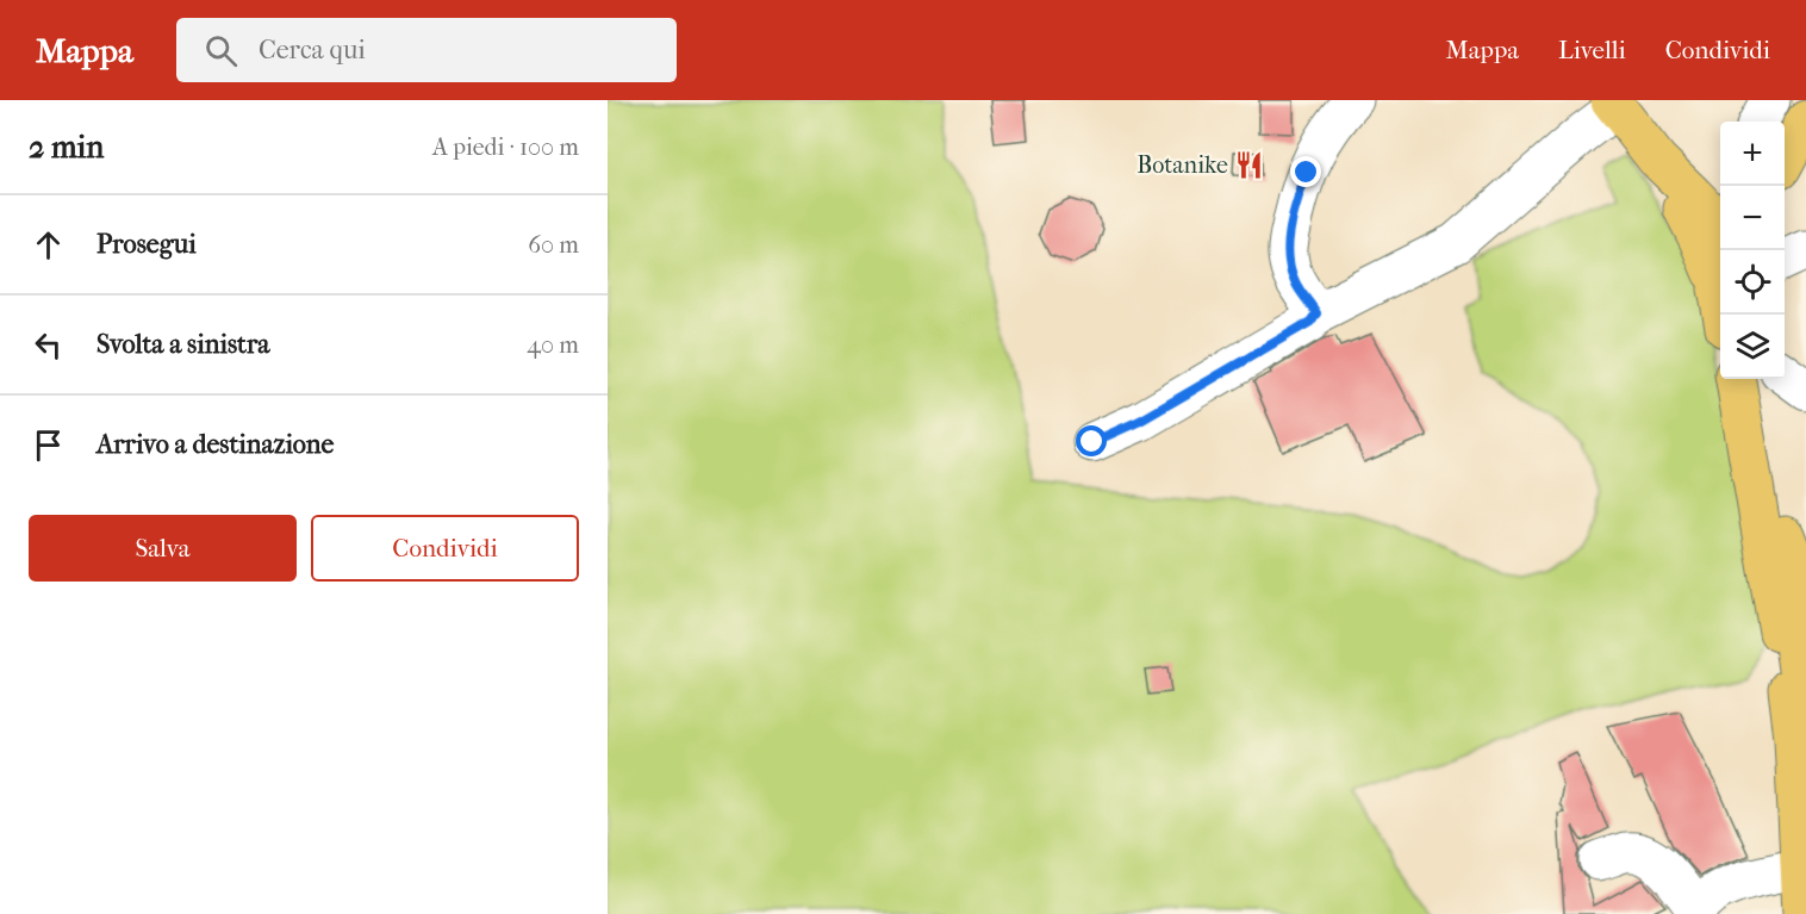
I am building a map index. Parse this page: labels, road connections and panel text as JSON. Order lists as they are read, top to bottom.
{
  "places": {
    "restaurant": ["Botanike"]
  },
  "page": {
    "header": "Mappa",
    "search": "Cerca qui",
    "nav": ["Mappa", "Livelli", "Condividi"],
    "heading": ["2 min", "A piedi · 100 m"],
    "map_buttons": ["+", "−"],
    "list": [
      ["Prosegui", "60 m"],
      ["Svolta a sinistra", "40 m"],
      "Arrivo a destinazione"
    ],
    "buttons": ["Salva", "Condividi"]
  }
}
